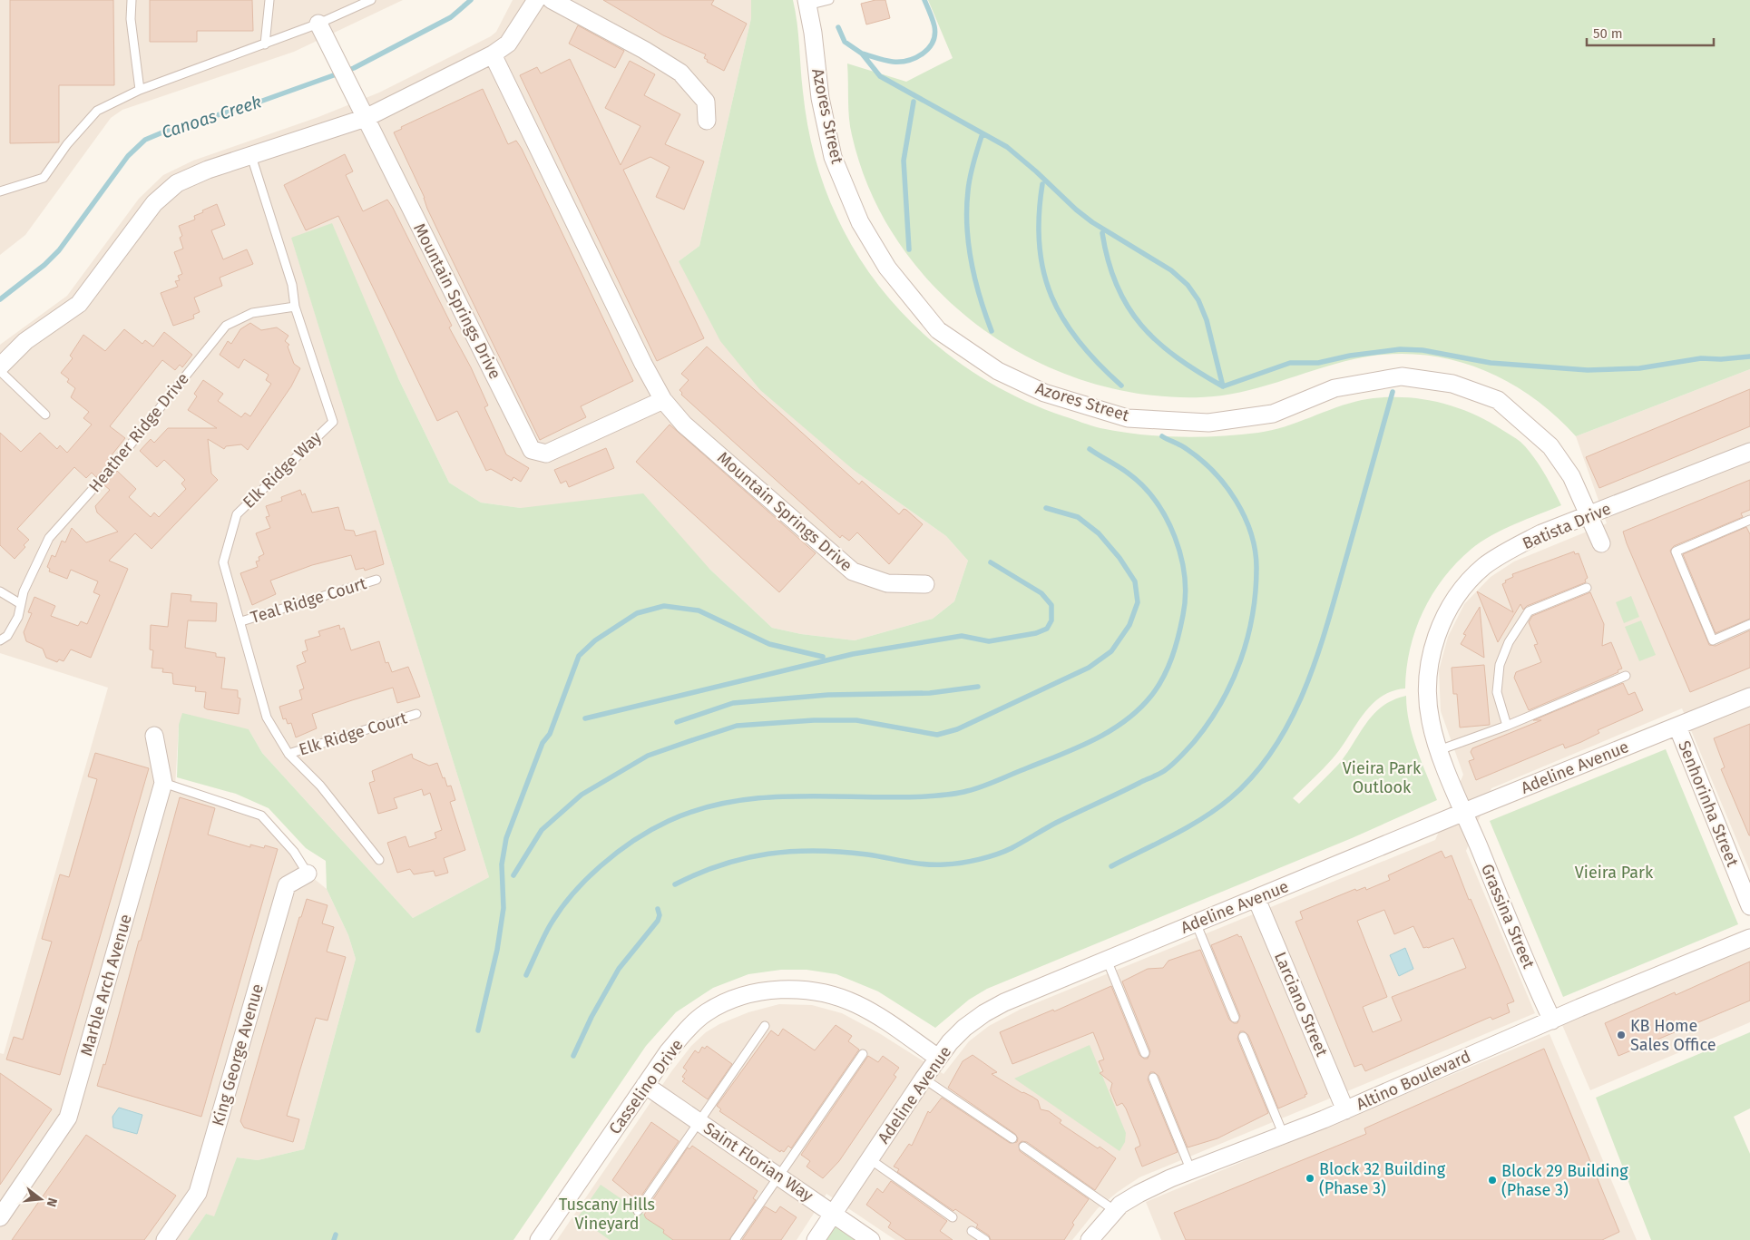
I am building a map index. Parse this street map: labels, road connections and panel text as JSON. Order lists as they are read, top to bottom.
{
  "streets": {
    "street": [
      "Azores Street",
      "Mountain Springs Drive",
      "Batista Drive",
      "Adeline Avenue",
      "Senhorinha Street",
      "Grassina Street",
      "Marble Arch Avenue",
      "Larciano Street",
      "King George Avenue",
      "Altino Boulevard",
      "Casselino Drive",
      "Saint Florian Way"
    ],
    "lane": [
      "Heather Ridge Drive",
      "Elk Ridge Way",
      "Teal Ridge Court",
      "Elk Ridge Court"
    ]
  },
  "crossings": [
    ["Azores Street", "Batista Drive"],
    ["Heather Ridge Drive", "Elk Ridge Way"],
    ["Elk Ridge Way", "Teal Ridge Court"],
    ["Elk Ridge Way", "Elk Ridge Court"],
    ["Batista Drive", "Adeline Avenue"],
    ["Batista Drive", "Grassina Street"],
    ["Adeline Avenue", "Senhorinha Street"],
    ["Adeline Avenue", "Grassina Street"],
    ["Adeline Avenue", "Larciano Street"],
    ["Adeline Avenue", "Casselino Drive"],
    ["Adeline Avenue", "Saint Florian Way"],
    ["Grassina Street", "Altino Boulevard"],
    ["Larciano Street", "Altino Boulevard"],
    ["Casselino Drive", "Saint Florian Way"]
  ],
  "water": ["Canoas Creek"],
  "parks": ["Vieira Park Outlook", "Vieira Park", "Tuscany Hills Vineyard"],
  "places": ["KB Home Sales Office", "Block 32 Building (Phase 3)", "Block 29 Building (Phase 3)"],
  "scale_bar": "50 m",
  "north": "right"
}
